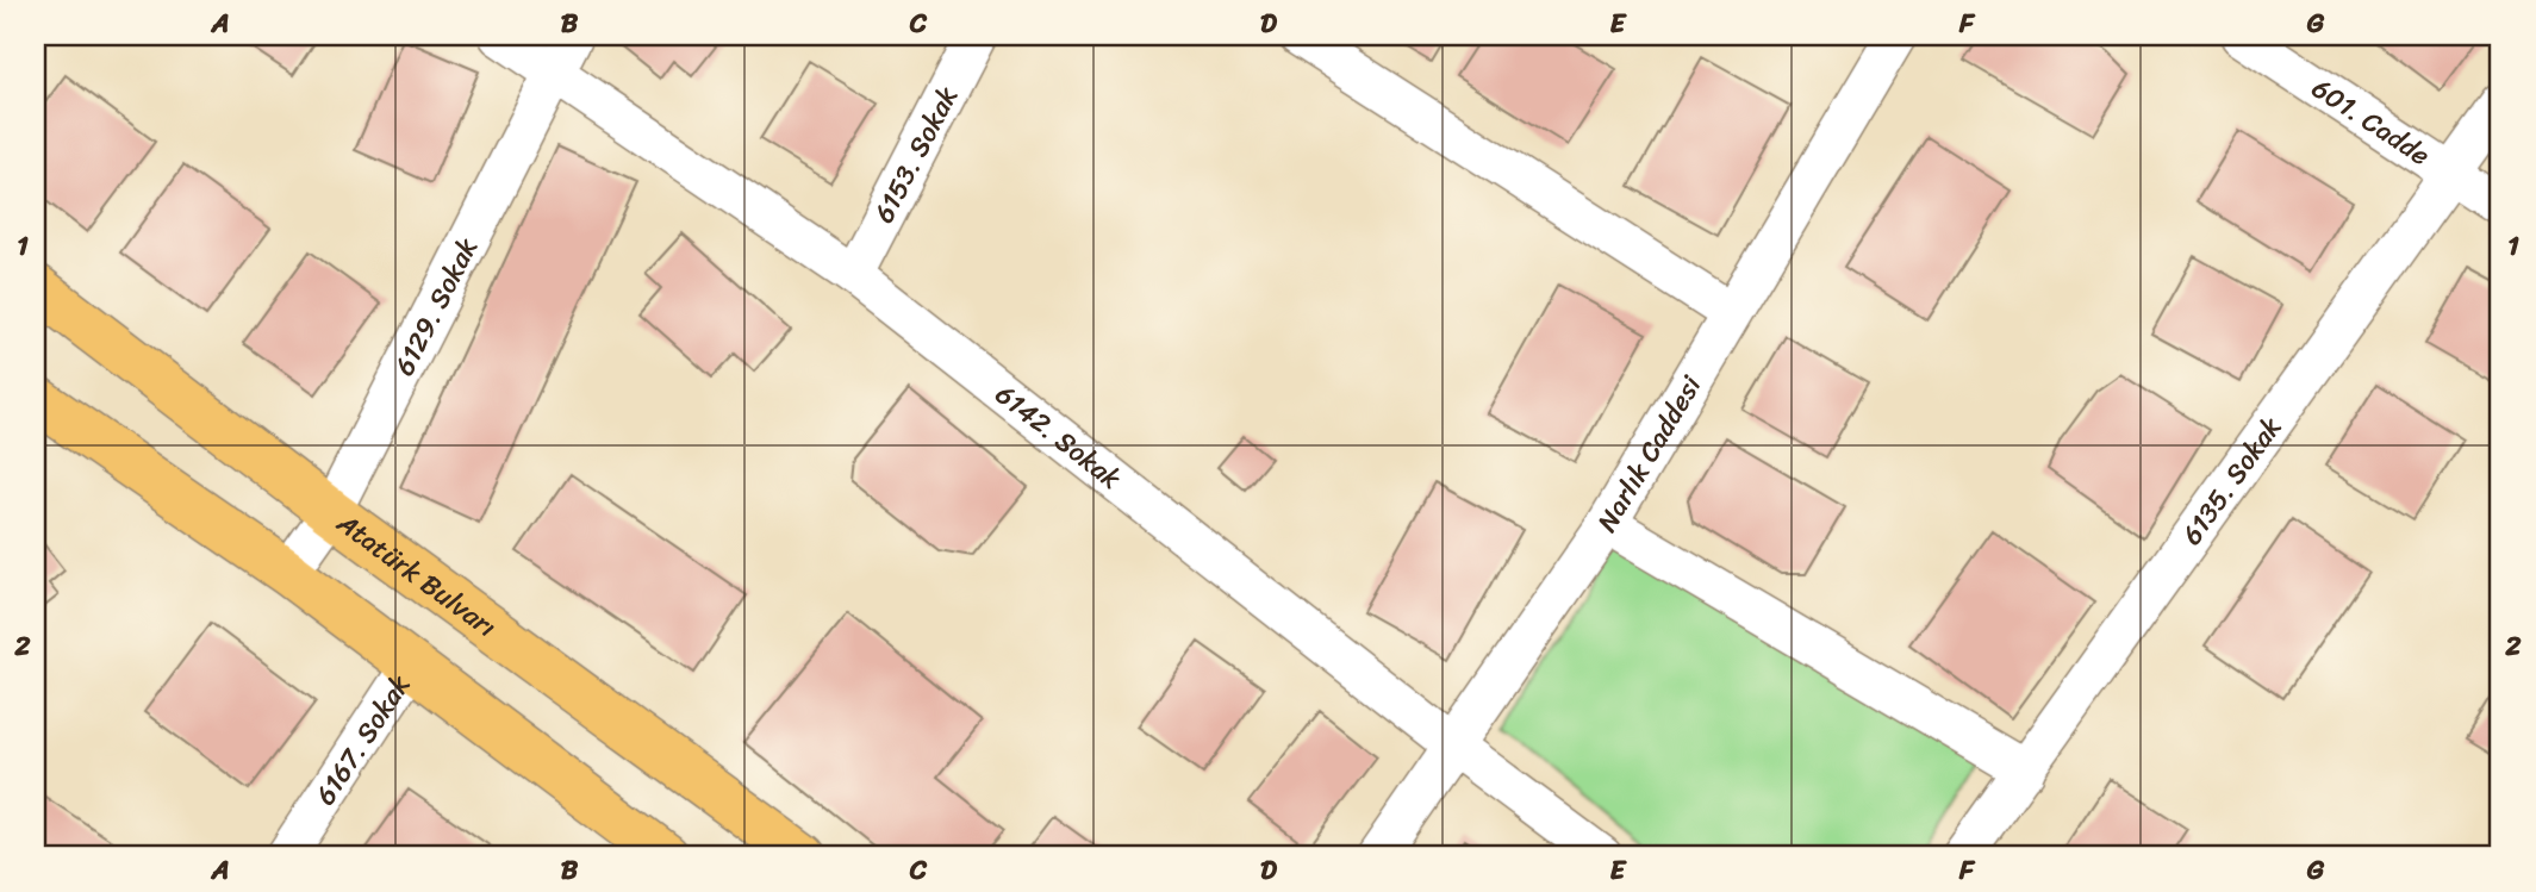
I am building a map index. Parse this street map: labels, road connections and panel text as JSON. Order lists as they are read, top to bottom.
{
  "streets": {
    "main road": ["Atatürk Bulvarı"],
    "street": [
      "601. Cadde",
      "6153. Sokak",
      "6129. Sokak",
      "6142. Sokak",
      "Narlık Caddesi",
      "6135. Sokak",
      "6167. Sokak"
    ]
  },
  "crossings": [
    ["601. Cadde", "6135. Sokak"],
    ["6153. Sokak", "6142. Sokak"],
    ["6129. Sokak", "6142. Sokak"],
    ["6129. Sokak", "Atatürk Bulvarı"],
    ["6142. Sokak", "Narlık Caddesi"]
  ],
  "grid": {
    "columns": [
      "A",
      "B",
      "C",
      "D",
      "E",
      "F",
      "G"
    ],
    "rows": ["1", "2"]
  }
}
